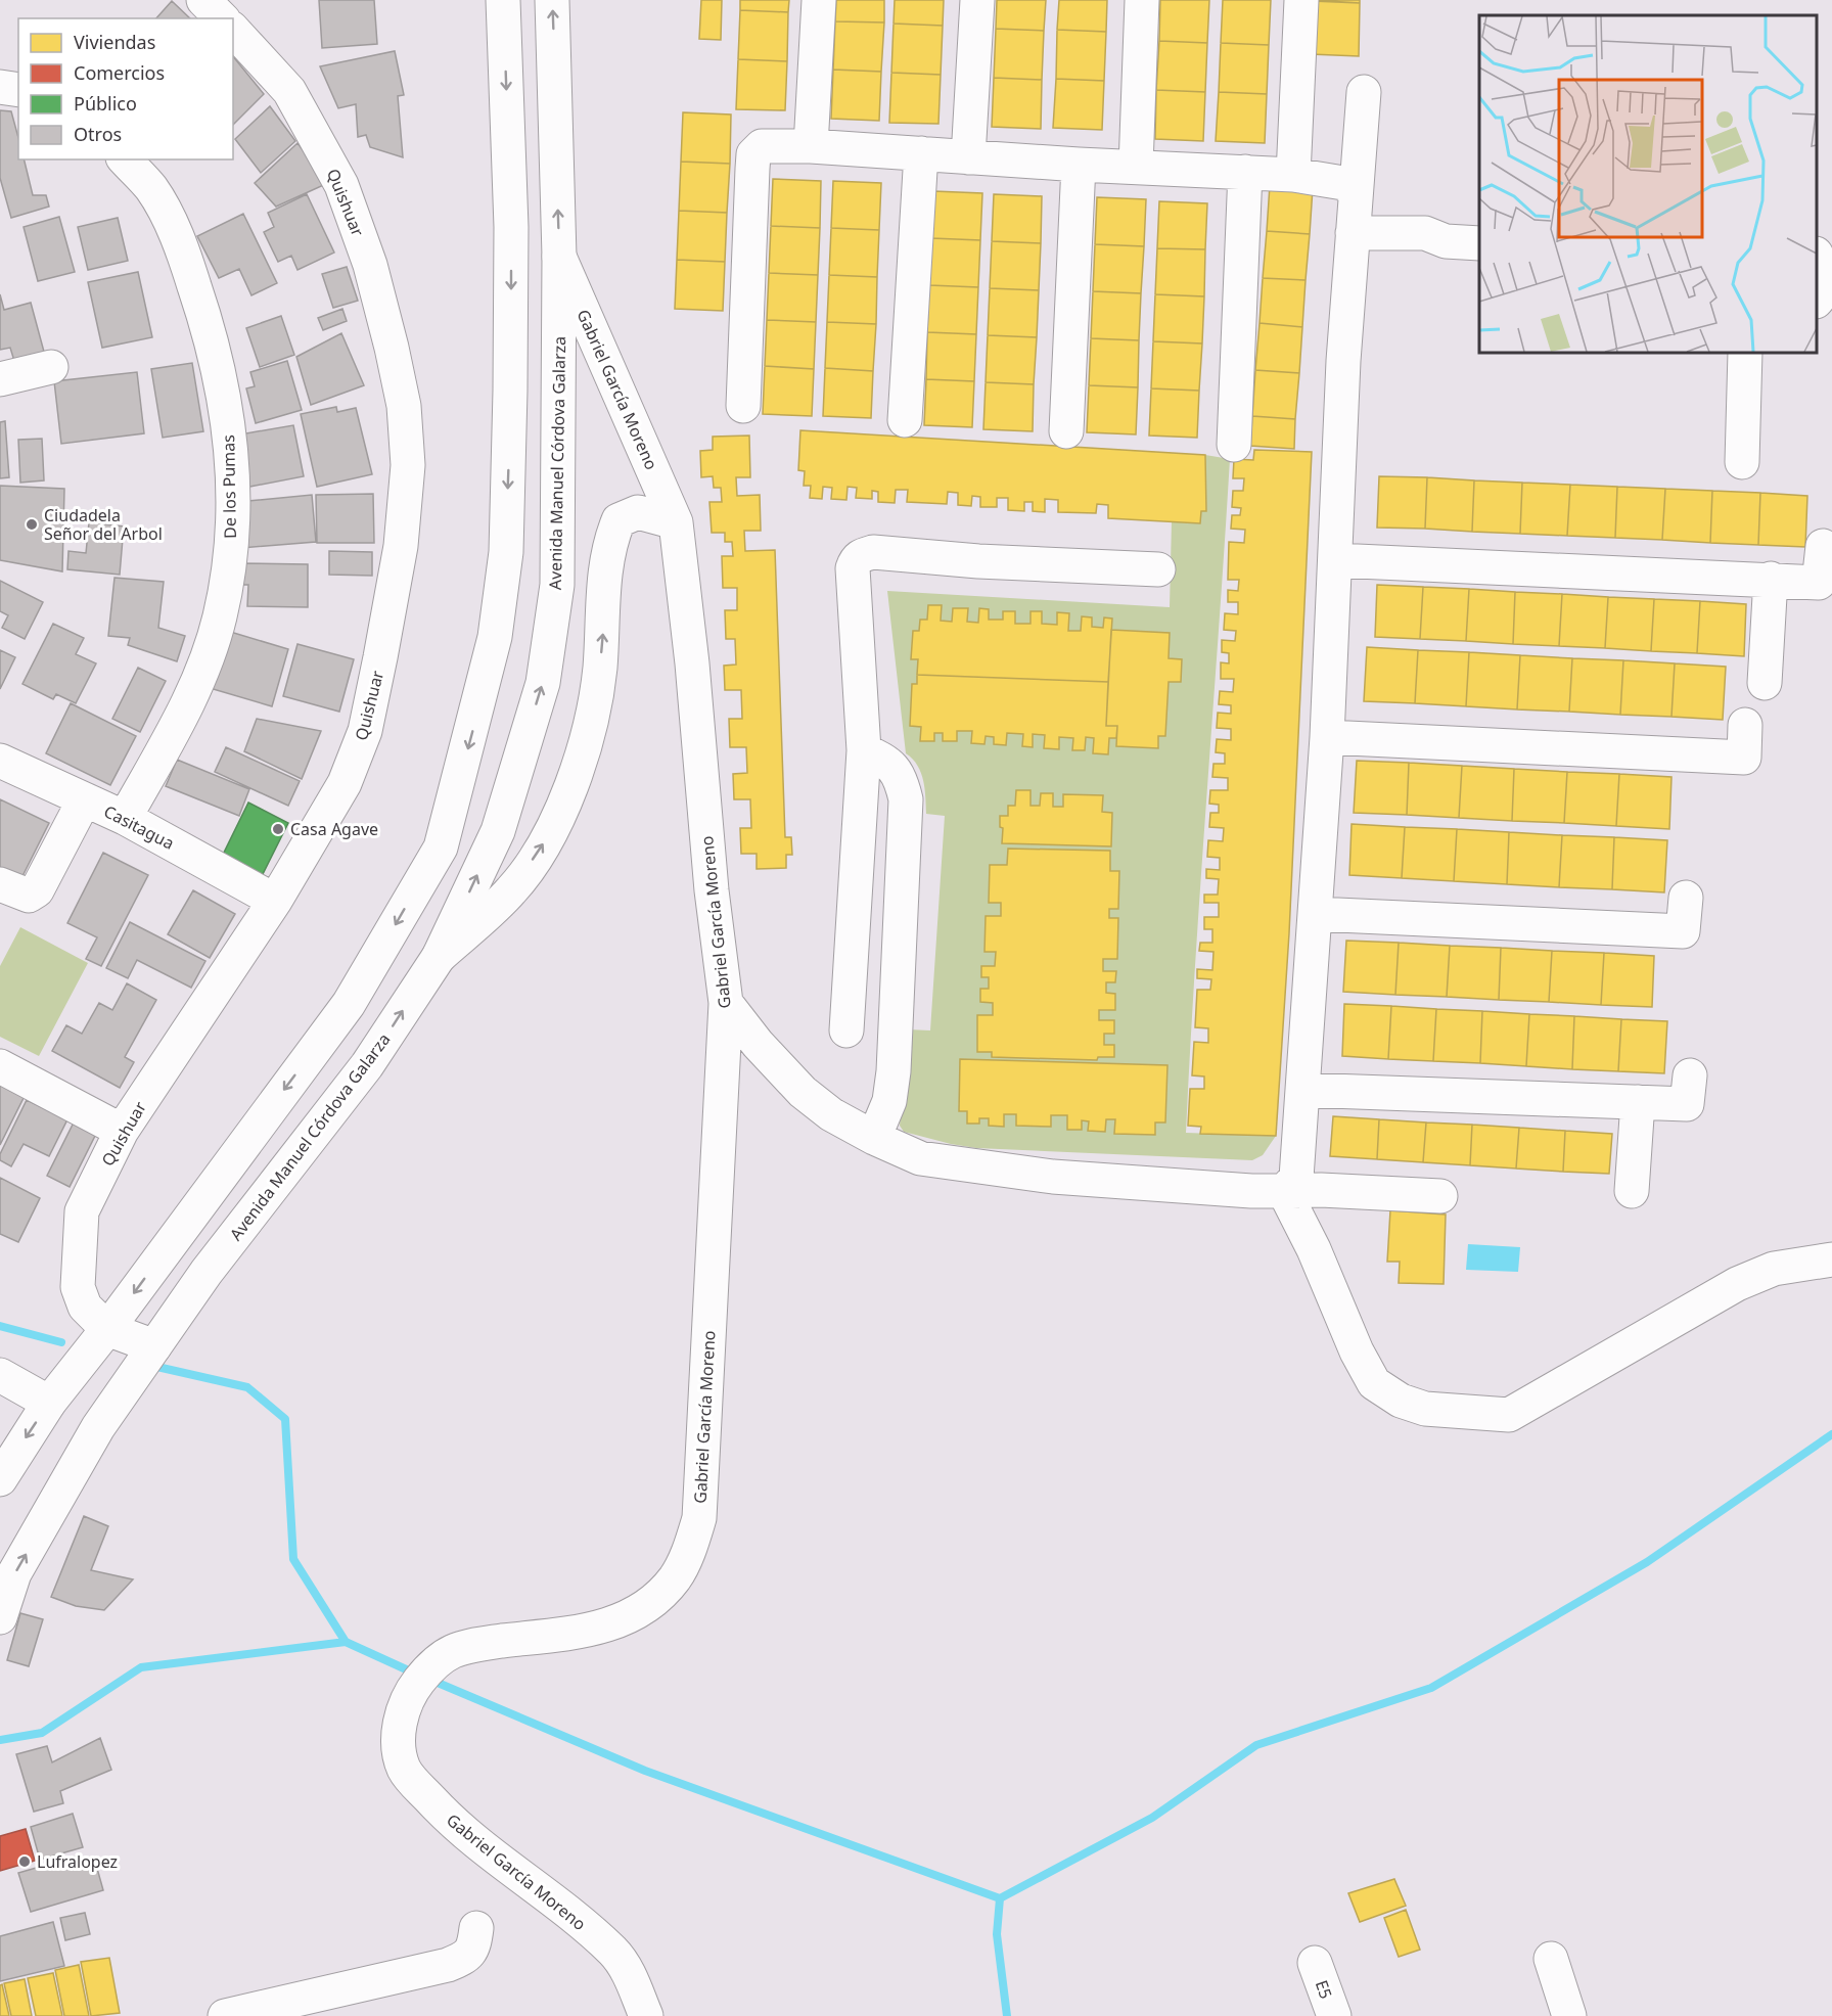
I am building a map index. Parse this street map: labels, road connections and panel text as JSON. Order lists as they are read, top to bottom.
{
  "streets": {
    "street": [
      "Quishuar",
      "Gabriel García Moreno",
      "Avenida Manuel Córdova Galarza",
      "De los Pumas",
      "Casitagua",
      "E5"
    ]
  },
  "crossings": [
    ["Quishuar", "Avenida Manuel Córdova Galarza"],
    ["Quishuar", "Casitagua"],
    ["Gabriel García Moreno", "Avenida Manuel Córdova Galarza"],
    ["De los Pumas", "Casitagua"]
  ],
  "places": ["Ciudadela Señor del Arbol", "Casa Agave", "Lufralopez"],
  "legend": [
    "Viviendas",
    "Comercios",
    "Público",
    "Otros"
  ]
}
